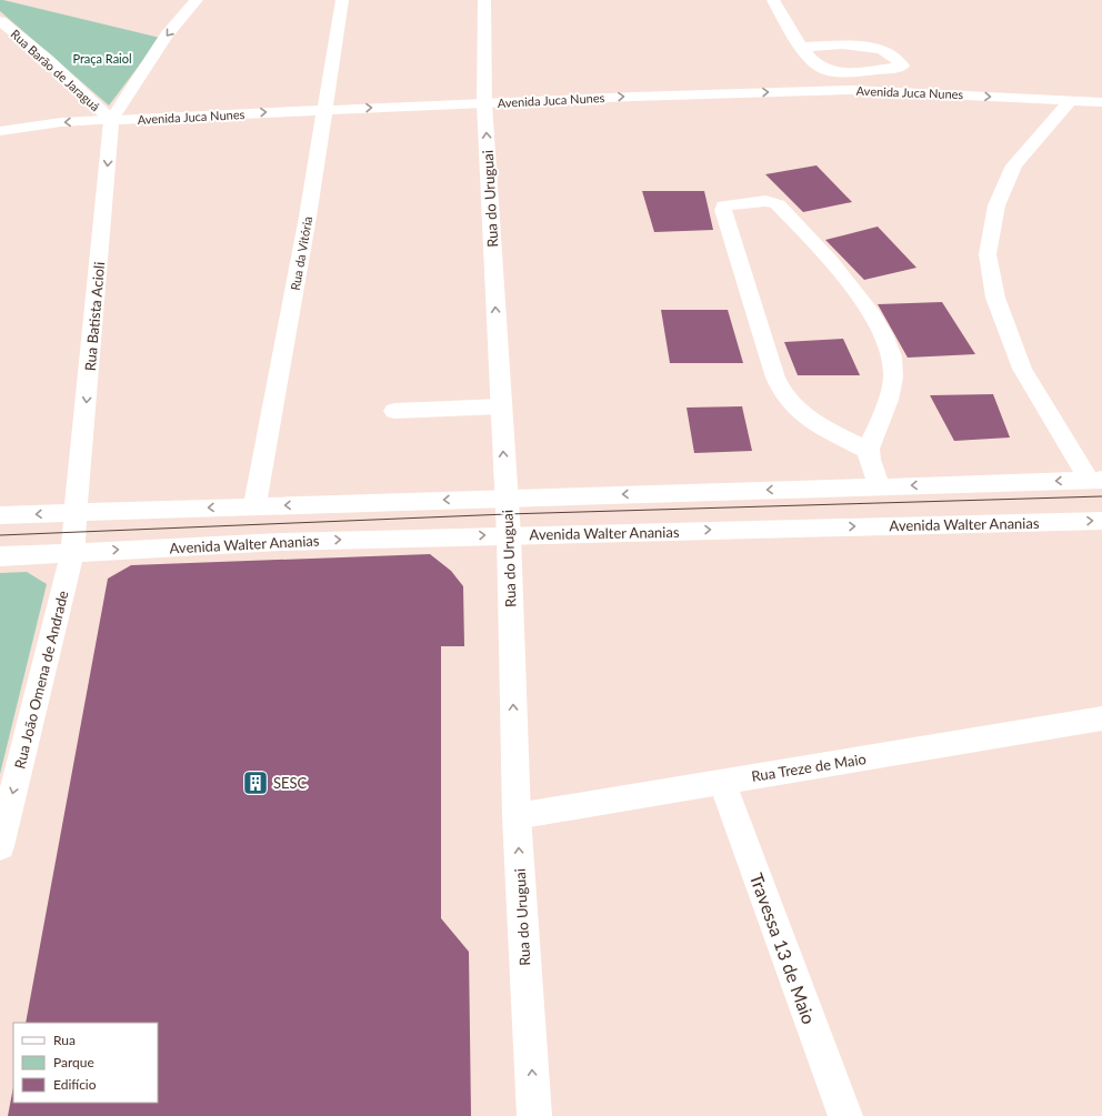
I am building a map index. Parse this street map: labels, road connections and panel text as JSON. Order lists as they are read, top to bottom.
{
  "streets": {
    "street": [
      "Rua Barão de Jaraguá",
      "Avenida Juca Nunes",
      "Rua do Uruguai",
      "Rua da Vitória",
      "Rua Batista Acioli",
      "Avenida Walter Ananias",
      "Rua João Omena de Andrade",
      "Rua Treze de Maio",
      "Travessa 13 de Maio"
    ]
  },
  "crossings": [
    ["Rua Barão de Jaraguá", "Avenida Juca Nunes"],
    ["Rua Barão de Jaraguá", "Rua Batista Acioli"],
    ["Avenida Juca Nunes", "Rua do Uruguai"],
    ["Avenida Juca Nunes", "Rua da Vitória"],
    ["Avenida Juca Nunes", "Rua Batista Acioli"],
    ["Rua do Uruguai", "Avenida Walter Ananias"],
    ["Rua do Uruguai", "Rua Treze de Maio"],
    ["Rua Batista Acioli", "Rua João Omena de Andrade"],
    ["Avenida Walter Ananias", "Rua João Omena de Andrade"],
    ["Rua Treze de Maio", "Travessa 13 de Maio"]
  ],
  "one_way": ["Rua do Uruguai", "Rua Batista Acioli", "Rua João Omena de Andrade"],
  "parks": ["Praça Raiol"],
  "places": {
    "building": ["SESC"]
  },
  "legend": ["Rua", "Parque", "Edifício"]
}
